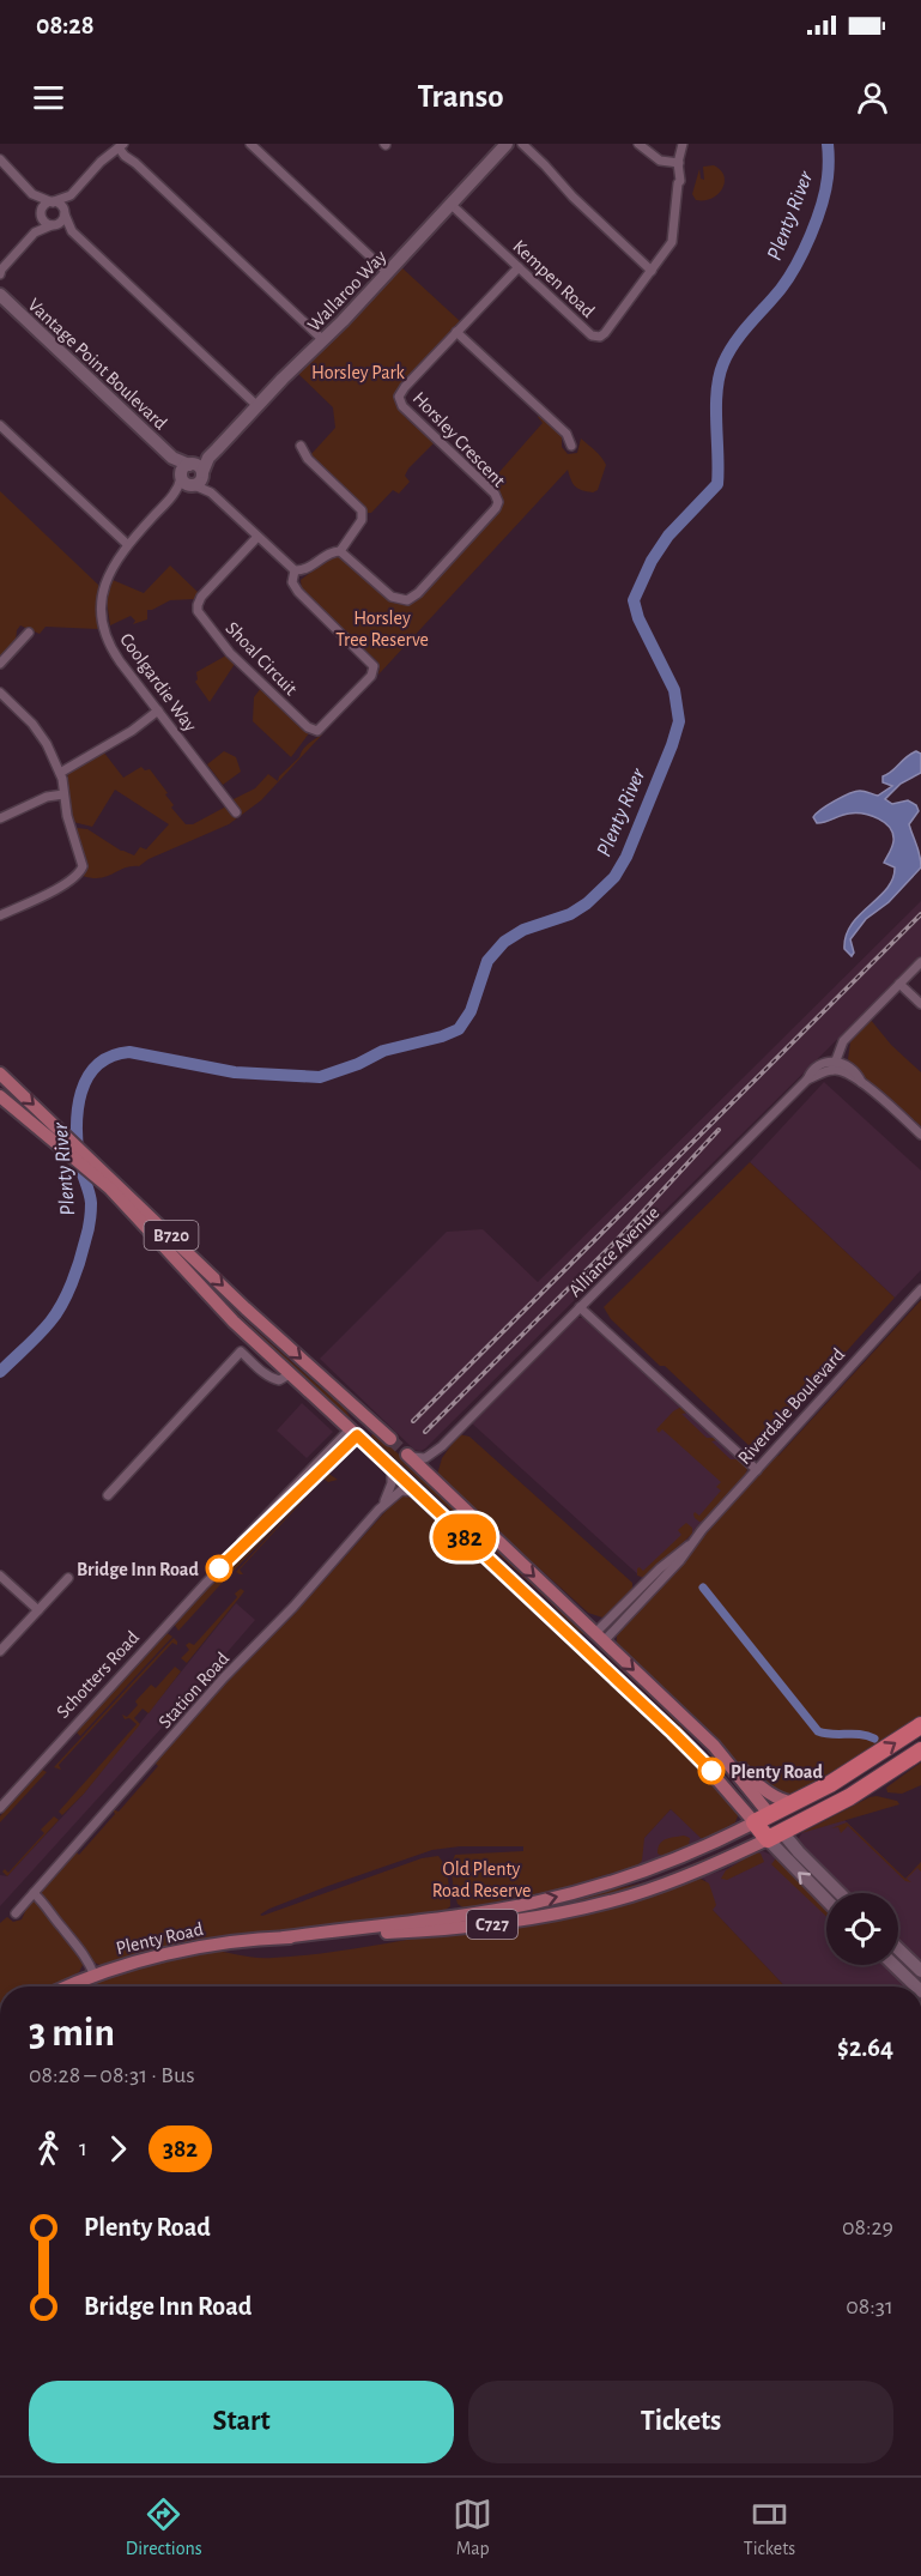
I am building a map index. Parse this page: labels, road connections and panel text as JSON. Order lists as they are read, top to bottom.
{
  "streets": {
    "highway": ["Plenty Road"],
    "main road": [
      "B720",
      "Riverdale Boulevard",
      "Schotters Road",
      "C727"
    ],
    "street": [
      "Kempen Road",
      "Wallaroo Way",
      "Vantage Point Boulevard",
      "Horsley Crescent",
      "Shoal Circuit",
      "Coolgardie Way",
      "Alliance Avenue",
      "Station Road"
    ]
  },
  "crossings": [
    ["Kempen Road", "Wallaroo Way"],
    ["Kempen Road", "Horsley Crescent"],
    ["Wallaroo Way", "Vantage Point Boulevard"],
    ["Wallaroo Way", "Coolgardie Way"],
    ["Vantage Point Boulevard", "Coolgardie Way"],
    ["B720", "Schotters Road"]
  ],
  "one_way": ["Plenty Road"],
  "water": ["Plenty River"],
  "parks": ["Horsley Park", "Horsley Tree Reserve", "Old Plenty Road Reserve"],
  "places": ["Bridge Inn Road", "Plenty Road"],
  "lines": ["bus line 382"],
  "page": {
    "status": "08:28",
    "header": "Transo",
    "on_map": "382",
    "heading": ["3 min", "08:28 – 08:31 · Bus", "$2.64"],
    "legs": ["1", "382"],
    "list": [
      {
        "name": "Plenty Road",
        "value": "08:29"
      },
      {
        "name": "Bridge Inn Road",
        "value": "08:31"
      }
    ],
    "buttons": ["Start", "Tickets"],
    "tabs": ["Directions", "Map", "Tickets"]
  }
}
